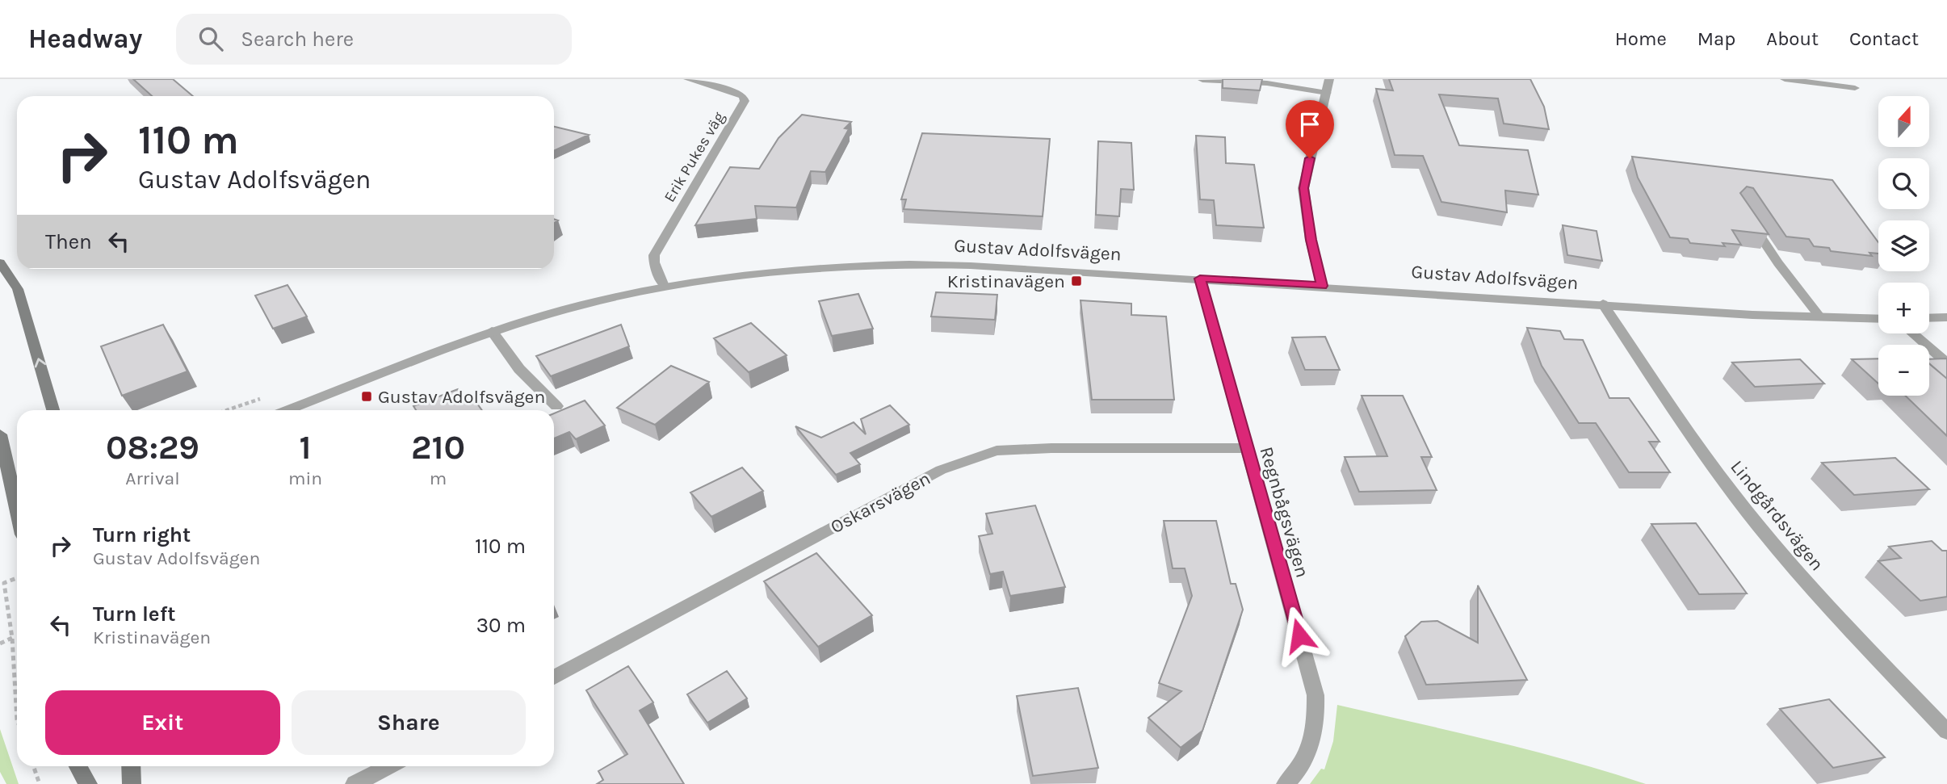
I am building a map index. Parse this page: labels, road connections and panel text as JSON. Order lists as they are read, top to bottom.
{
  "streets": {
    "street": [
      "Erik Pukes väg",
      "Gustav Adolfsvägen",
      "Oskarsvägen",
      "Regnbågsvägen",
      "Lindgårdsvägen"
    ]
  },
  "crossings": [
    ["Erik Pukes väg", "Gustav Adolfsvägen"],
    ["Gustav Adolfsvägen", "Regnbågsvägen"],
    ["Gustav Adolfsvägen", "Lindgårdsvägen"],
    ["Oskarsvägen", "Regnbågsvägen"]
  ],
  "places": {
    "transit": ["Kristinavägen", "Gustav Adolfsvägen"]
  },
  "north": "top",
  "page": {
    "header": "Headway",
    "search": "Search here",
    "nav": [
      "Home",
      "Map",
      "About",
      "Contact"
    ],
    "map_buttons": ["+", "−"],
    "turn": ["110 m", "Gustav Adolfsvägen"],
    "then": "Then",
    "eta": [
      "08:29",
      "Arrival",
      "1",
      "min",
      "210",
      "m"
    ],
    "list": [
      {
        "name": "Turn right",
        "note": "Gustav Adolfsvägen",
        "value": "110 m"
      },
      {
        "name": "Turn left",
        "note": "Kristinavägen",
        "value": "30 m"
      }
    ],
    "buttons": ["Exit", "Share"]
  }
}
